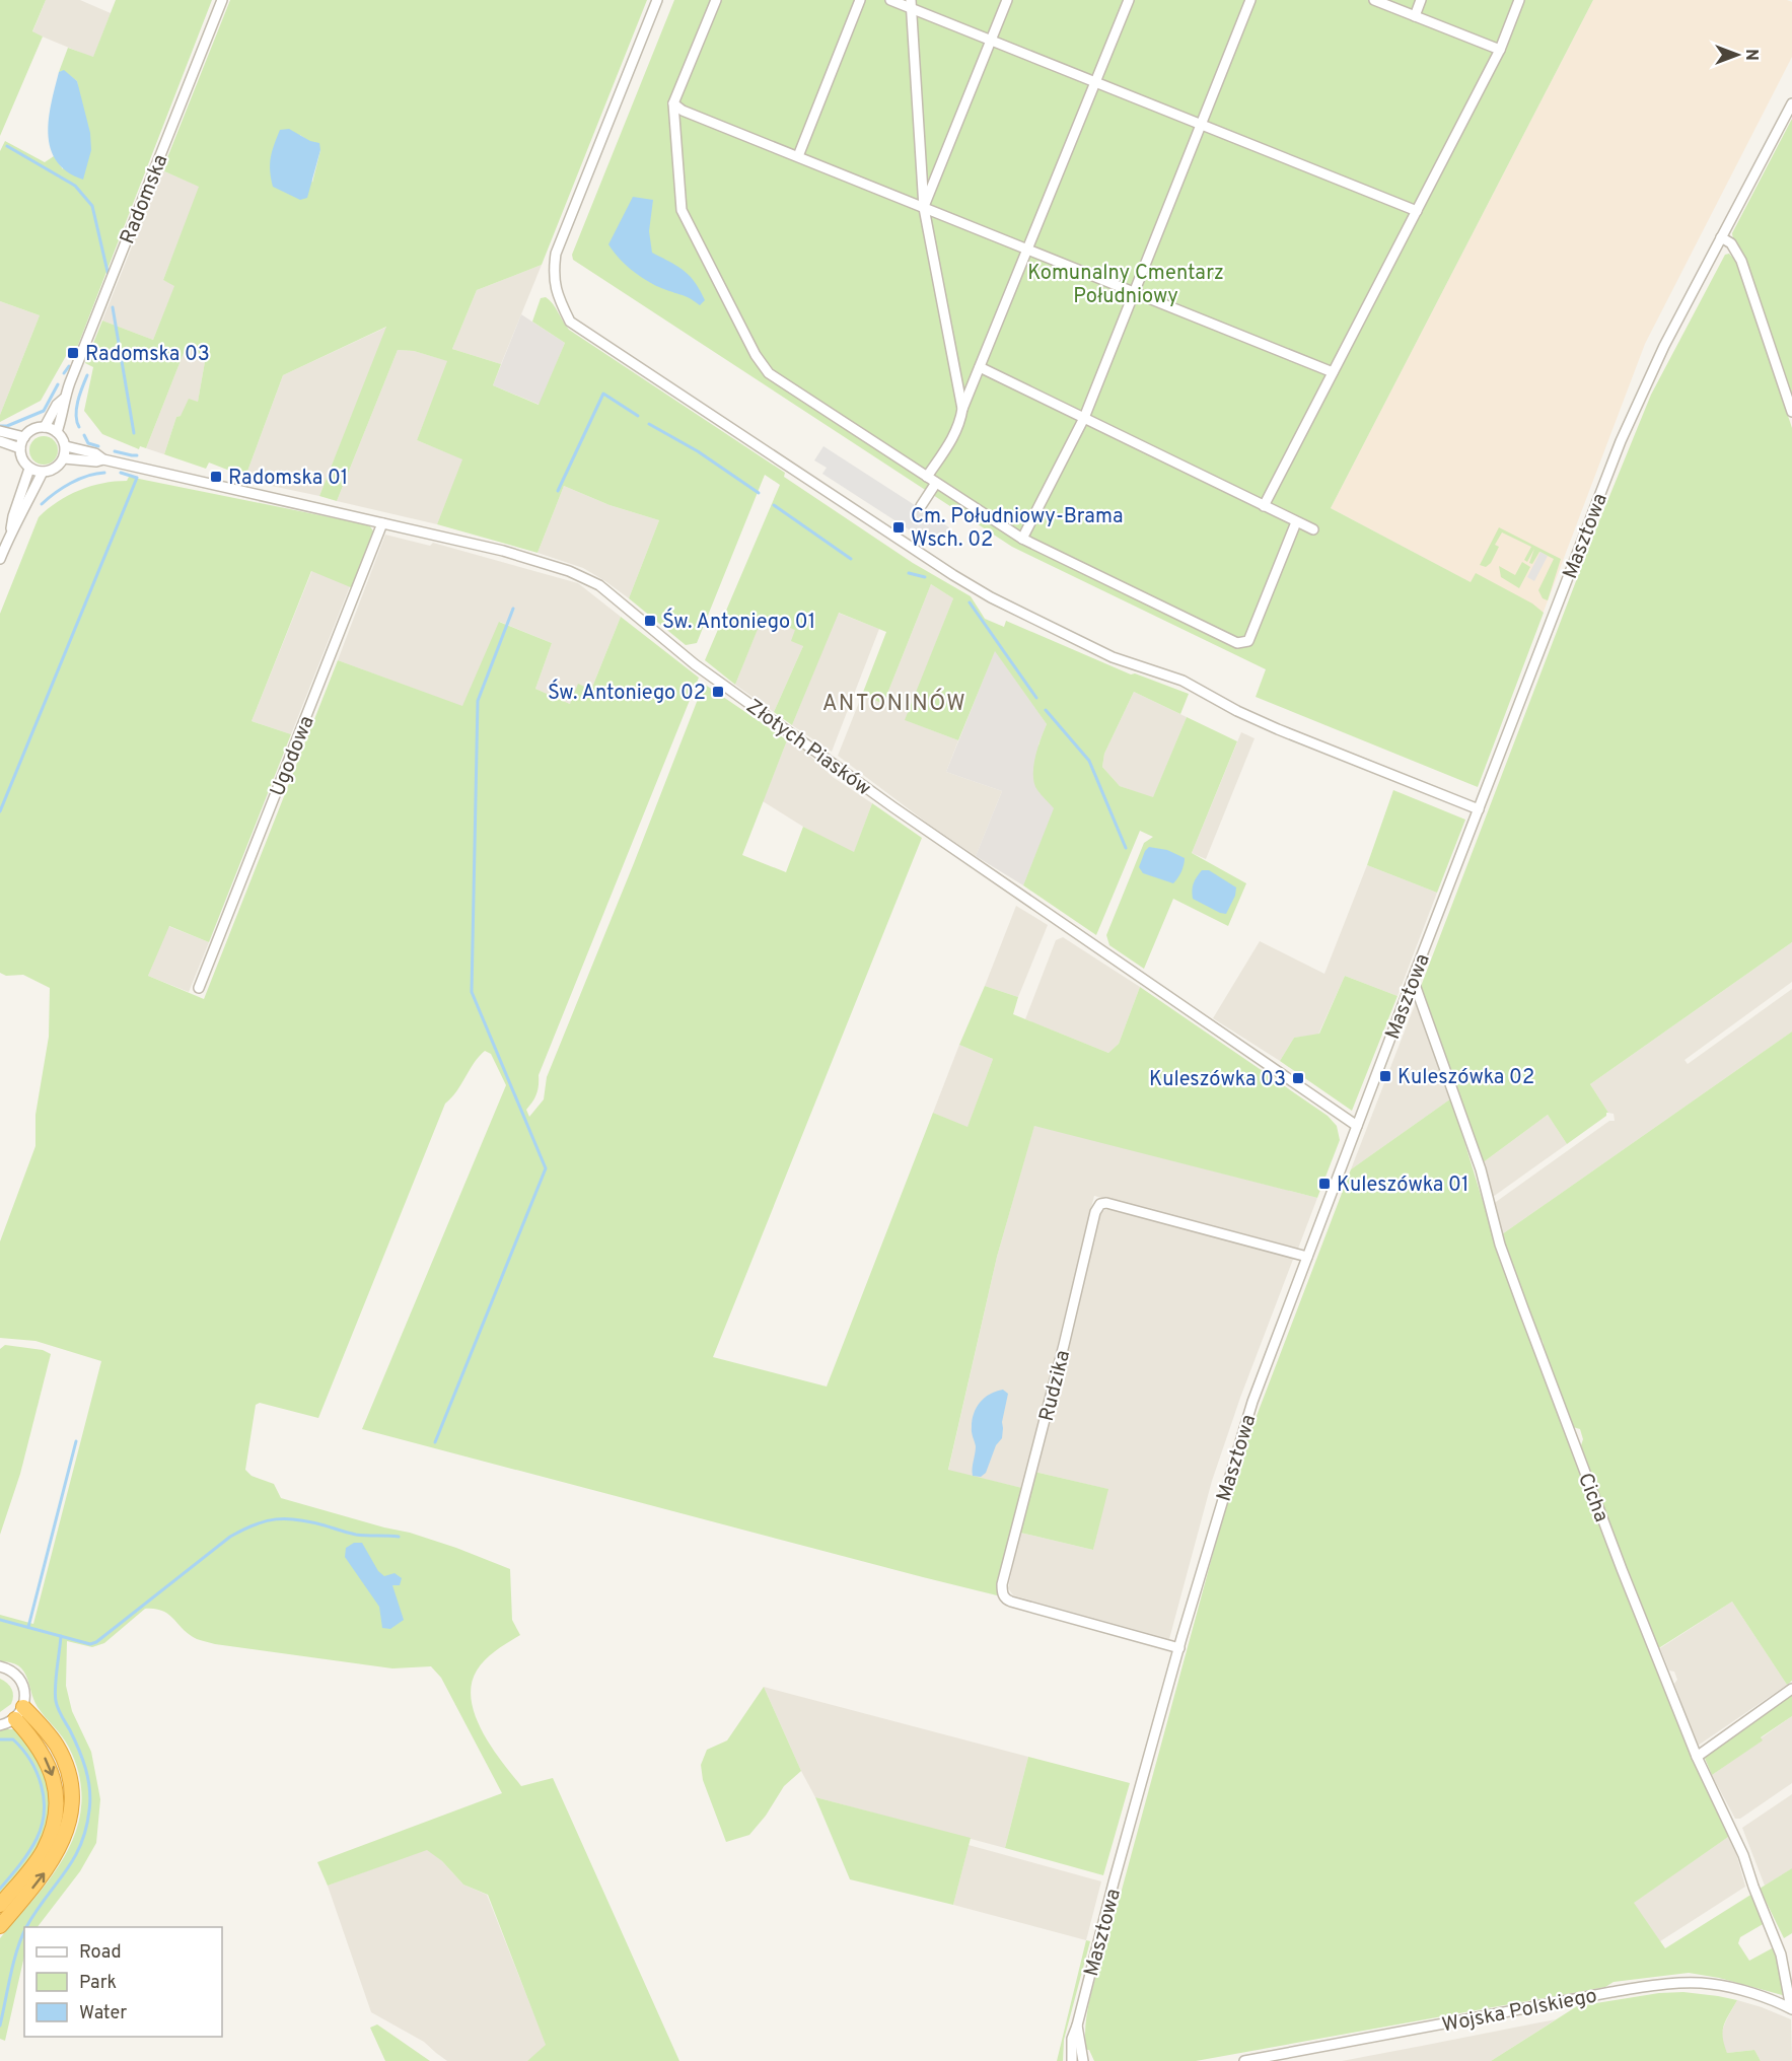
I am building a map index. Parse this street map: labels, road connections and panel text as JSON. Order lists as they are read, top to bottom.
{
  "streets": {
    "street": [
      "Radomska",
      "Masztowa",
      "Złotych Piasków",
      "Ugodowa",
      "Rudzika",
      "Cicha",
      "Wojska Polskiego"
    ]
  },
  "crossings": [
    ["Radomska", "Złotych Piasków"],
    ["Masztowa", "Złotych Piasków"],
    ["Masztowa", "Rudzika"],
    ["Masztowa", "Cicha"],
    ["Złotych Piasków", "Ugodowa"],
    ["Cicha", "Wojska Polskiego"]
  ],
  "districts": ["ANTONINÓW"],
  "parks": ["Komunalny Cmentarz Południowy"],
  "places": {
    "transit": [
      "Radomska 03",
      "Radomska 01",
      "Cm. Południowy-Brama Wsch. 02",
      "Św. Antoniego 01",
      "Św. Antoniego 02",
      "Kuleszówka 02",
      "Kuleszówka 03",
      "Kuleszówka 01"
    ]
  },
  "legend": ["Road", "Park", "Water"],
  "north": "right"
}
